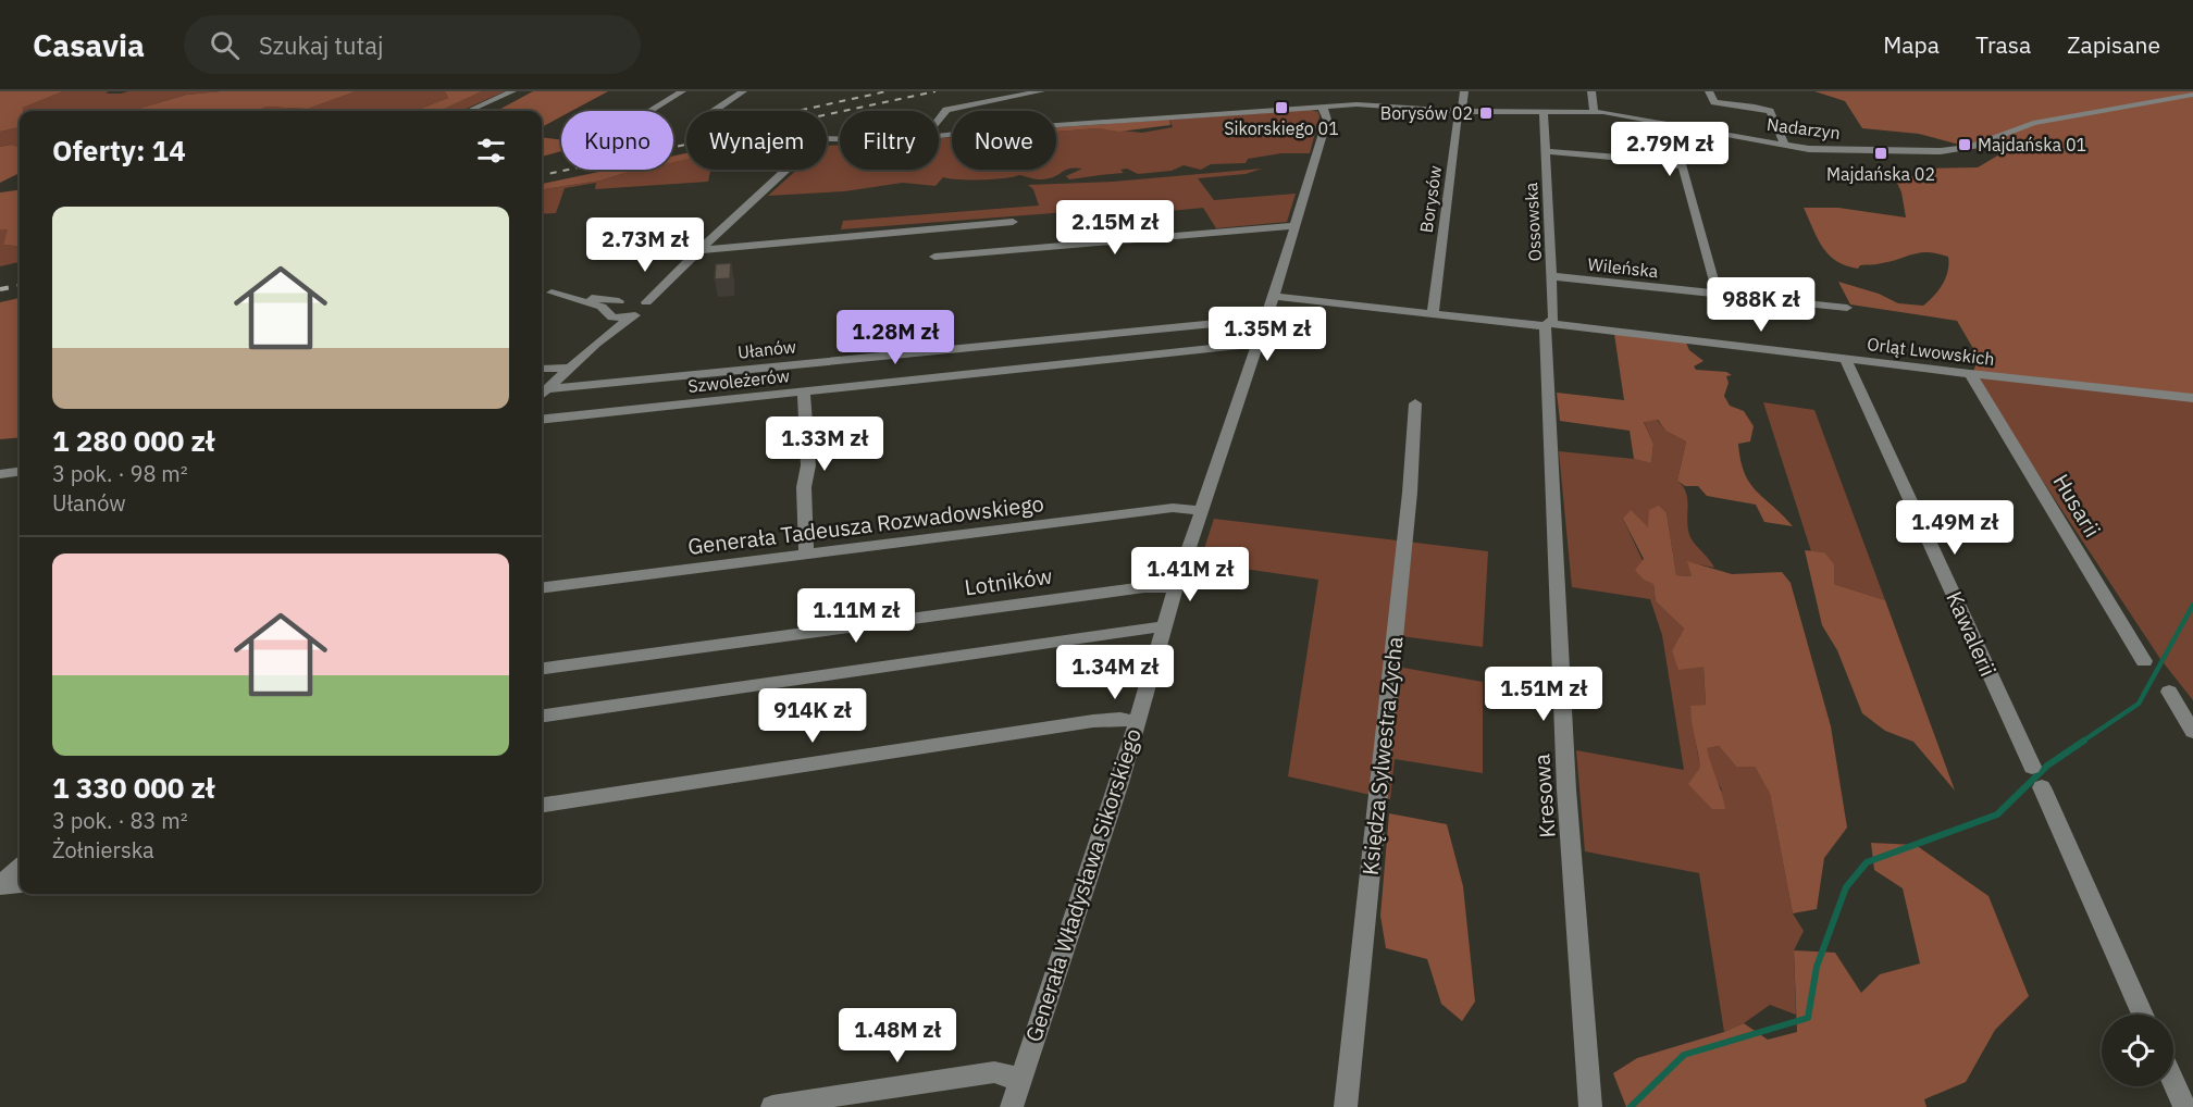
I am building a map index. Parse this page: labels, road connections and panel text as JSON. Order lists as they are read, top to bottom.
{
  "streets": {
    "street": [
      "Nadarzyn",
      "Borysów",
      "Ossowska",
      "Wileńska",
      "Ułanów",
      "Orląt Lwowskich",
      "Szwoleżerów",
      "Husarii",
      "Generała Tadeusza Rozwadowskiego",
      "Lotników",
      "Kawalerii",
      "Księdza Sylwestra Zycha",
      "Kresowa",
      "Generała Władysława Sikorskiego"
    ]
  },
  "crossings": [
    ["Nadarzyn", "Borysów"],
    ["Nadarzyn", "Ossowska"],
    ["Nadarzyn", "Generała Władysława Sikorskiego"],
    ["Borysów", "Orląt Lwowskich"],
    ["Ossowska", "Wileńska"],
    ["Ossowska", "Orląt Lwowskich"],
    ["Ossowska", "Kresowa"],
    ["Ułanów", "Generała Władysława Sikorskiego"],
    ["Orląt Lwowskich", "Husarii"],
    ["Orląt Lwowskich", "Kawalerii"],
    ["Orląt Lwowskich", "Kresowa"],
    ["Orląt Lwowskich", "Generała Władysława Sikorskiego"],
    ["Szwoleżerów", "Generała Władysława Sikorskiego"],
    ["Generała Tadeusza Rozwadowskiego", "Generała Władysława Sikorskiego"],
    ["Lotników", "Generała Władysława Sikorskiego"]
  ],
  "places": {
    "transit": [
      "Sikorskiego 01",
      "Borysów 02",
      "Majdańska 01",
      "Majdańska 02"
    ]
  },
  "page": {
    "header": "Casavia",
    "search": "Szukaj tutaj",
    "nav": ["Mapa", "Trasa", "Zapisane"],
    "chip": [
      "Kupno",
      "Wynajem",
      "Filtry",
      "Nowe"
    ],
    "heading": "Oferty: 14",
    "price": [
      "2.79M zł",
      "2.15M zł",
      "2.73M zł",
      "988K zł",
      "1.35M zł",
      "1.28M zł",
      "1.33M zł",
      "1.49M zł",
      "1.41M zł",
      "1.11M zł",
      "1.34M zł",
      "1.51M zł",
      "914K zł",
      "1.48M zł"
    ],
    "list": [
      {
        "name": "1 280 000 zł",
        "note": "3 pok. · 98 m² · Ułanów"
      },
      {
        "name": "1 330 000 zł",
        "note": "3 pok. · 83 m² · Żołnierska"
      }
    ]
  }
}
